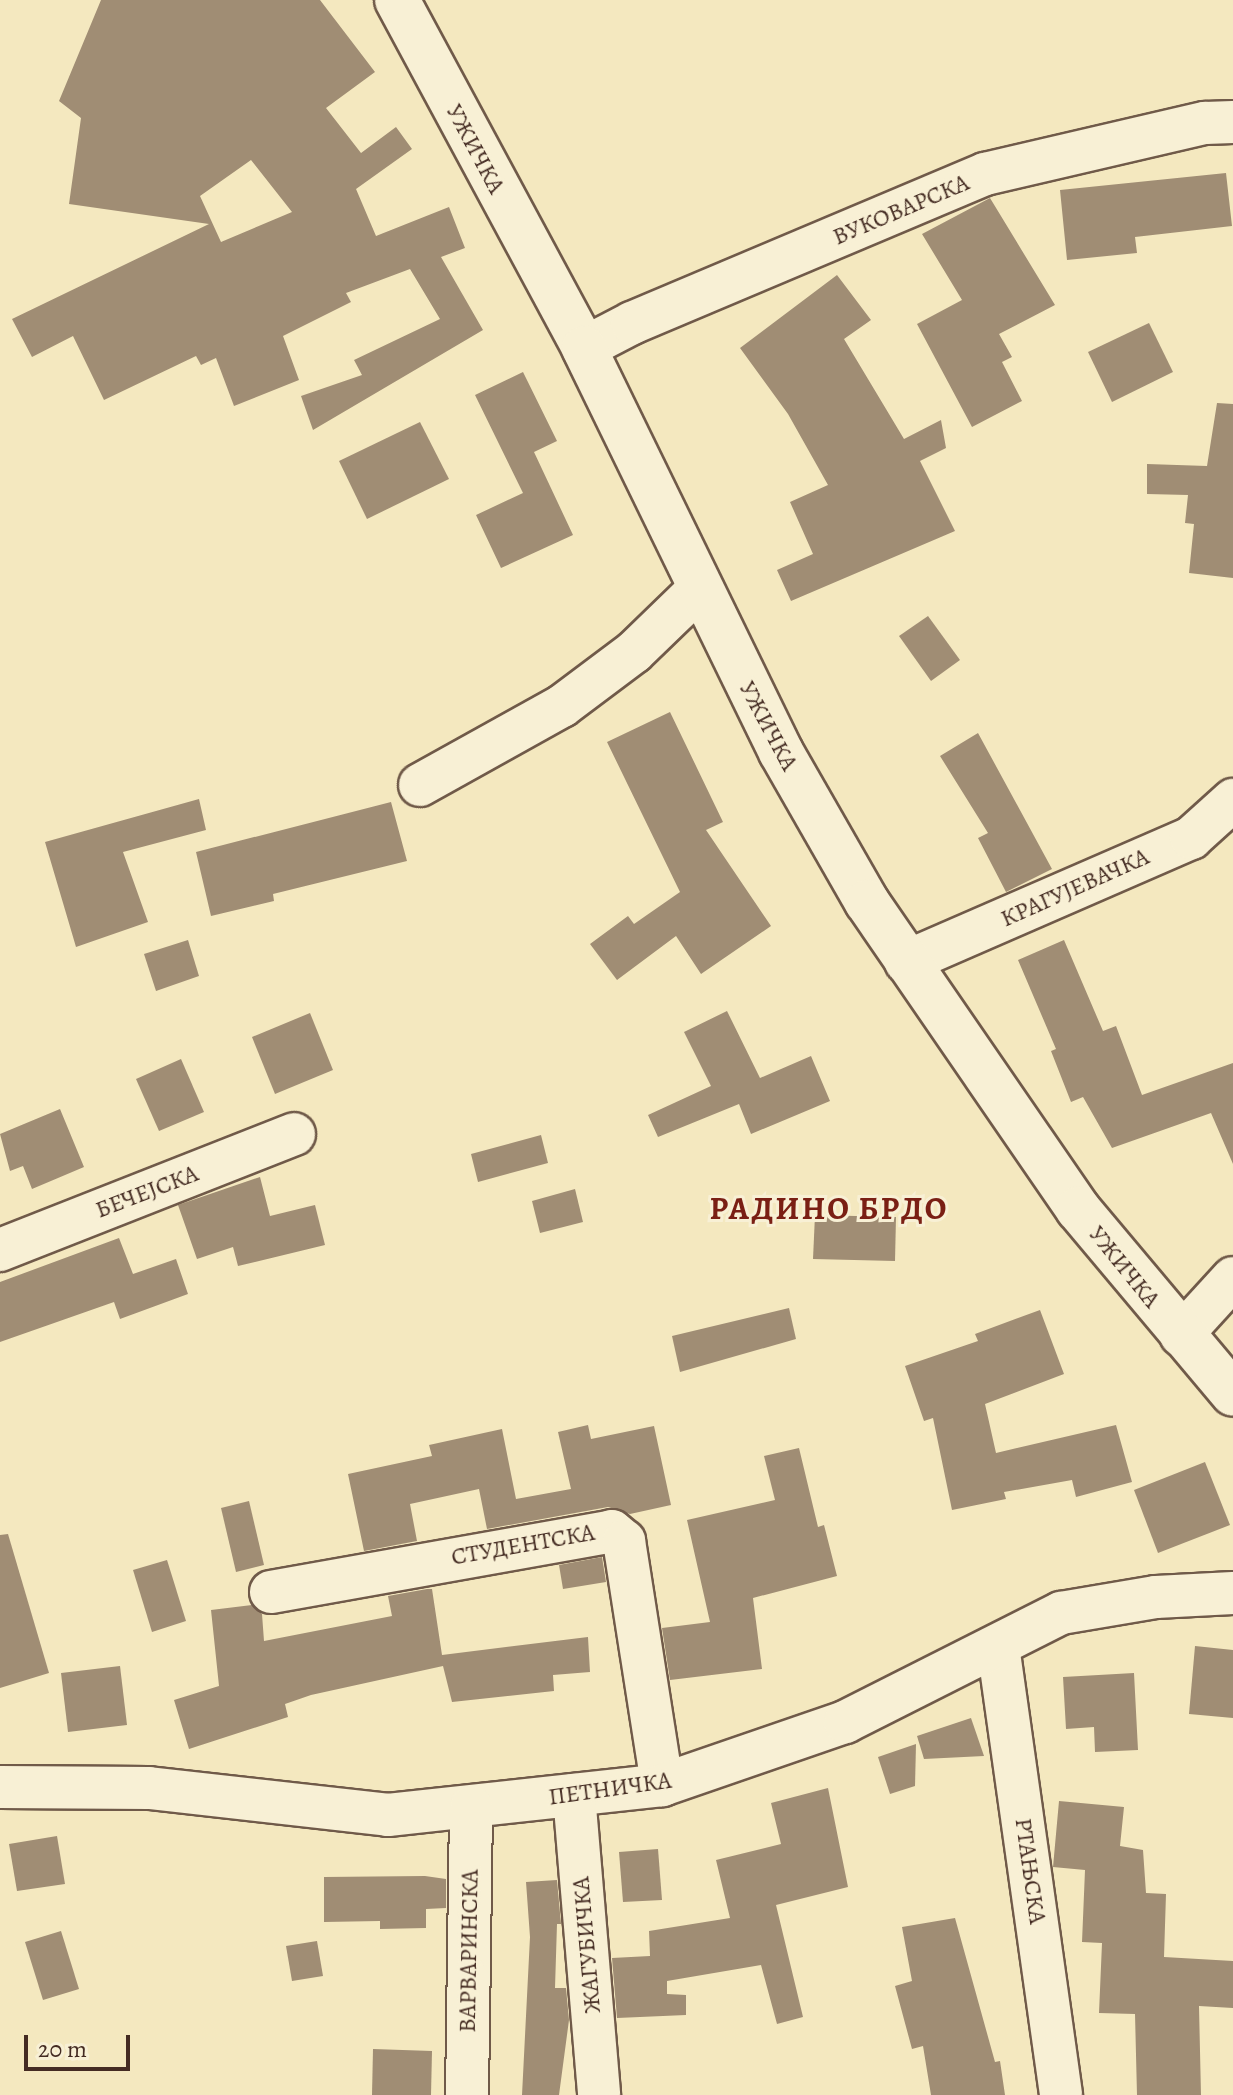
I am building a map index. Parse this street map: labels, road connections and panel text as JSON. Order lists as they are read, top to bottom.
{
  "streets": {
    "main road": ["УЖИЧКА"],
    "street": [
      "ВУКОВАРСКА",
      "КРАГУЈЕВАЧКА",
      "БЕЧЕЈСКА",
      "СТУДЕНТСКА",
      "ПЕТНИЧКА",
      "РТАЊСКА",
      "ЖАГУБИЧКА",
      "ВАРВАРИНСКА"
    ]
  },
  "crossings": [
    ["УЖИЧКА", "ВУКОВАРСКА"],
    ["УЖИЧКА", "КРАГУЈЕВАЧКА"],
    ["СТУДЕНТСКА", "ПЕТНИЧКА"],
    ["ПЕТНИЧКА", "РТАЊСКА"],
    ["ПЕТНИЧКА", "ЖАГУБИЧКА"],
    ["ПЕТНИЧКА", "ВАРВАРИНСКА"]
  ],
  "districts": ["РАДИНО БРДО"],
  "scale_bar": "20 m"
}
